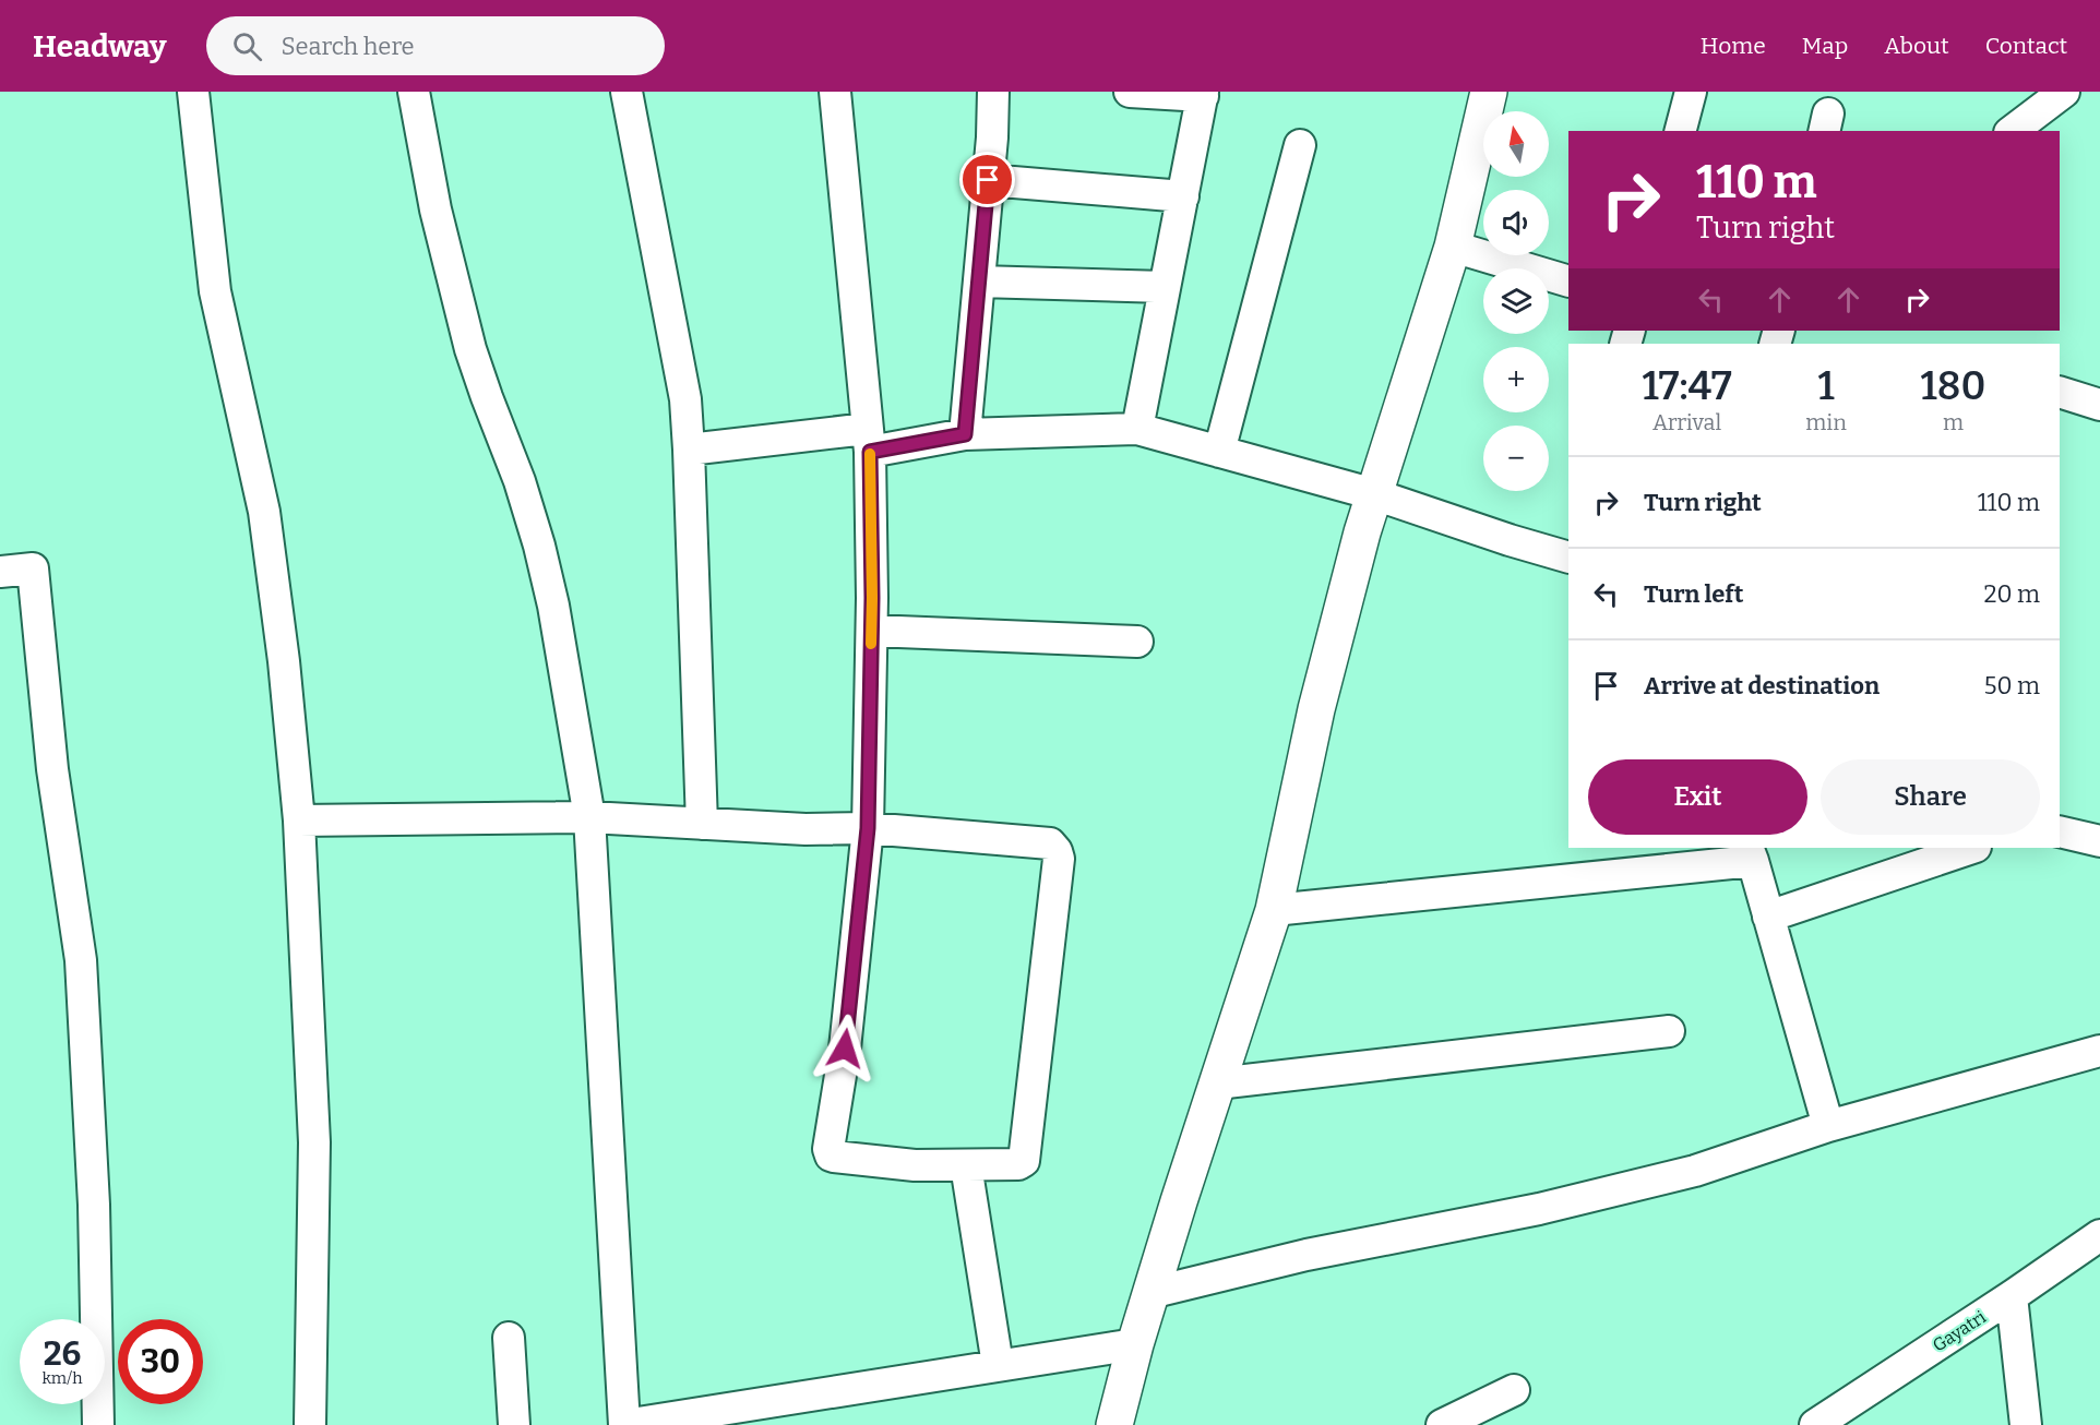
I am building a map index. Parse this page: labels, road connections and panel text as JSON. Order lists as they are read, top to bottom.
{
  "streets": {
    "street": ["Gayatri"]
  },
  "north": "top",
  "page": {
    "header": "Headway",
    "search": "Search here",
    "nav": [
      "Home",
      "Map",
      "About",
      "Contact"
    ],
    "map_buttons": ["+", "−"],
    "turn": ["110 m", "Turn right"],
    "eta": [
      "17:47",
      "Arrival",
      "1",
      "min",
      "180",
      "m"
    ],
    "list": [
      {
        "name": "Turn right",
        "value": "110 m"
      },
      {
        "name": "Turn left",
        "value": "20 m"
      },
      {
        "name": "Arrive at destination",
        "value": "50 m"
      }
    ],
    "buttons": ["Exit", "Share"],
    "speed": "26 km/h",
    "limit": "30"
  }
}
